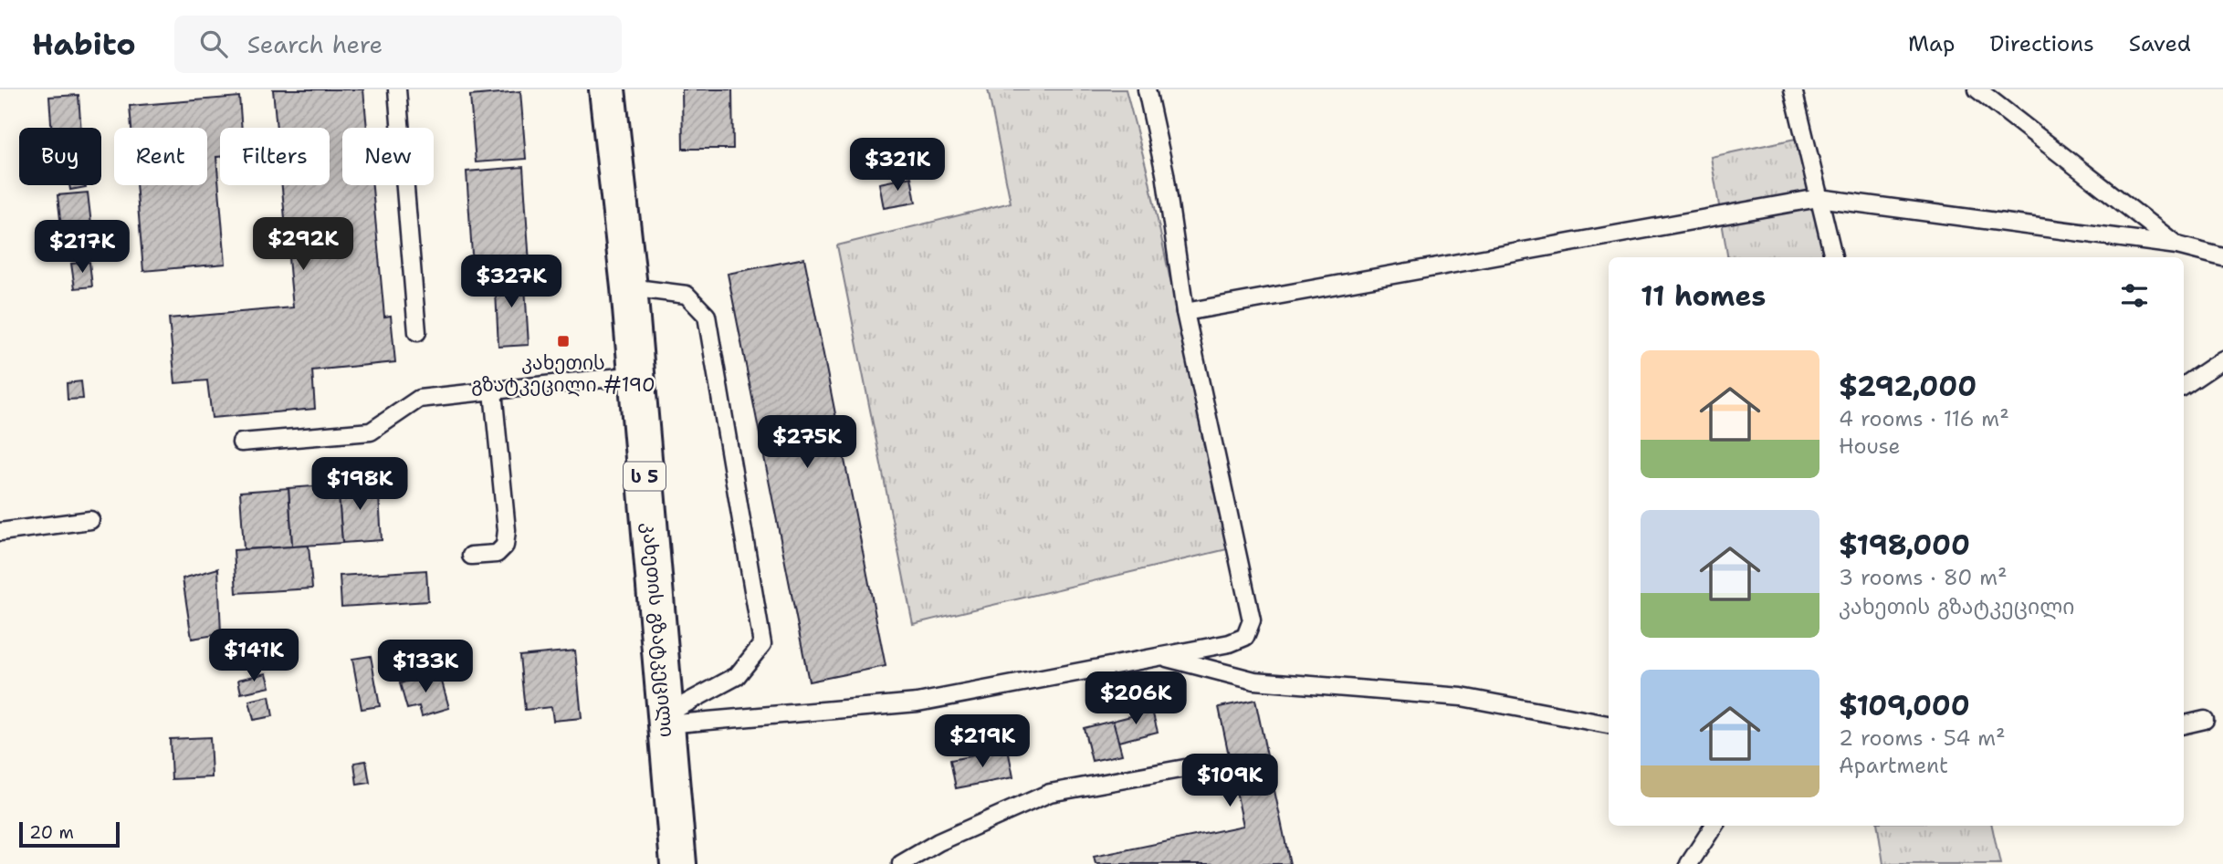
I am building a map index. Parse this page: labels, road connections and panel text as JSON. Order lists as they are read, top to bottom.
{
  "streets": {
    "highway": ["ს 5", "კახეთის გზატკეცილი"]
  },
  "places": {
    "transit": ["კახეთის გზატკეცილი #190"]
  },
  "scale_bar": "20 m",
  "page": {
    "header": "Habito",
    "search": "Search here",
    "nav": ["Map", "Directions", "Saved"],
    "chip": [
      "Buy",
      "Rent",
      "Filters",
      "New"
    ],
    "price": [
      "$321K",
      "$292K",
      "$217K",
      "$327K",
      "$275K",
      "$198K",
      "$141K",
      "$133K",
      "$206K",
      "$219K",
      "$109K"
    ],
    "heading": "11 homes",
    "list": [
      {
        "name": "$292,000",
        "note": "4 rooms · 116 m² · House"
      },
      {
        "name": "$198,000",
        "note": "3 rooms · 80 m² · კახეთის გზატკეცილი"
      },
      {
        "name": "$109,000",
        "note": "2 rooms · 54 m² · Apartment"
      }
    ],
    "scale": "20 m"
  }
}
